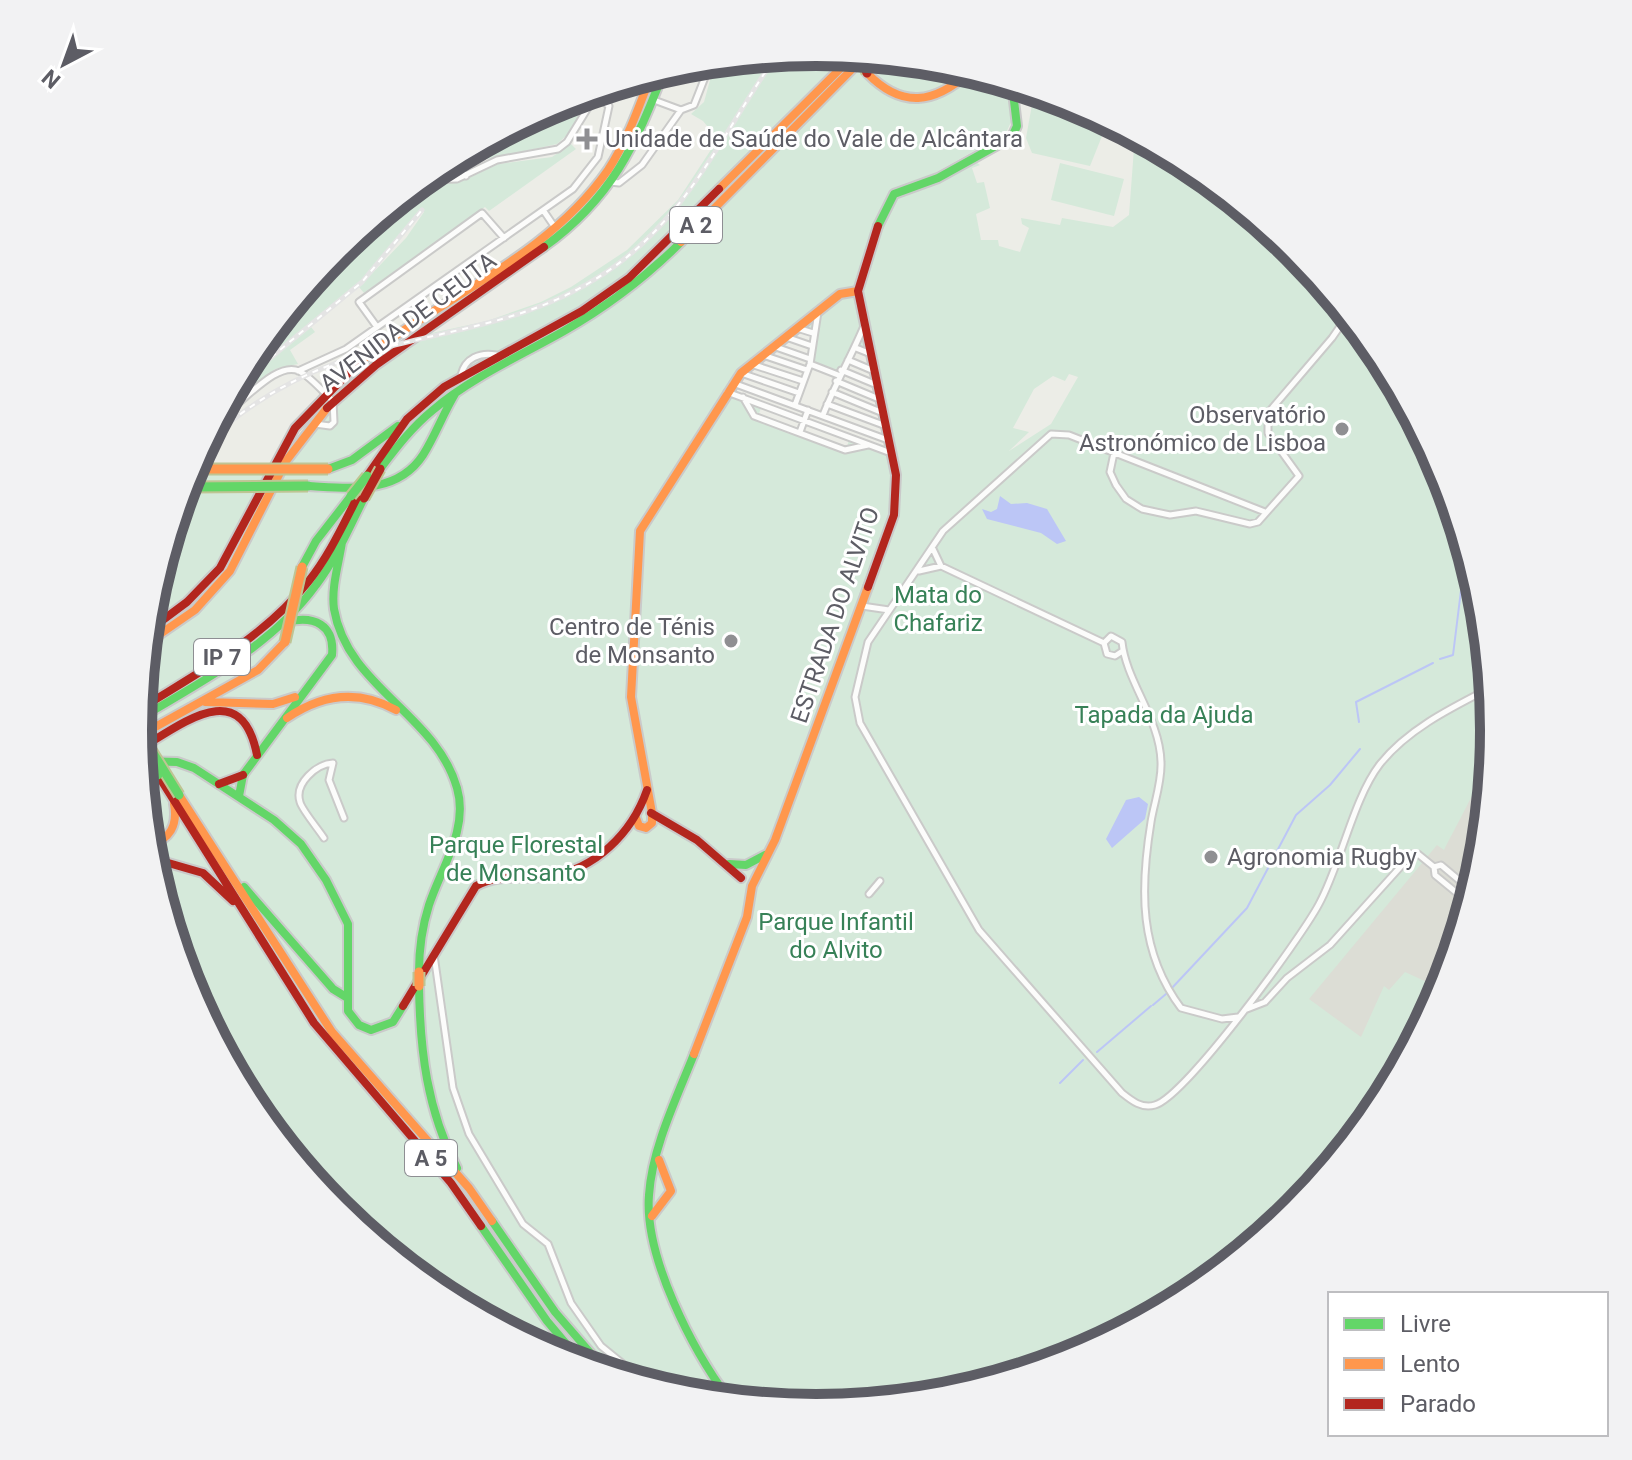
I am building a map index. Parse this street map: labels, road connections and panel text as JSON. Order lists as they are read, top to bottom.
{
  "streets": {
    "main road": [
      "A 2",
      "AVENIDA DE CEUTA",
      "ESTRADA DO ALVITO",
      "IP 7",
      "A 5"
    ]
  },
  "crossings": [
    ["A 2", "IP 7"]
  ],
  "parks": [
    "Mata do Chafariz",
    "Tapada da Ajuda",
    "Parque Florestal de Monsanto",
    "Parque Infantil do Alvito"
  ],
  "places": {
    "health": ["Unidade de Saúde do Vale de Alcântara"],
    "other": ["Observatório Astronómico de Lisboa", "Centro de Ténis de Monsanto", "Agronomia Rugby"]
  },
  "legend": ["Livre", "Lento", "Parado"],
  "north": "bottom left"
}
